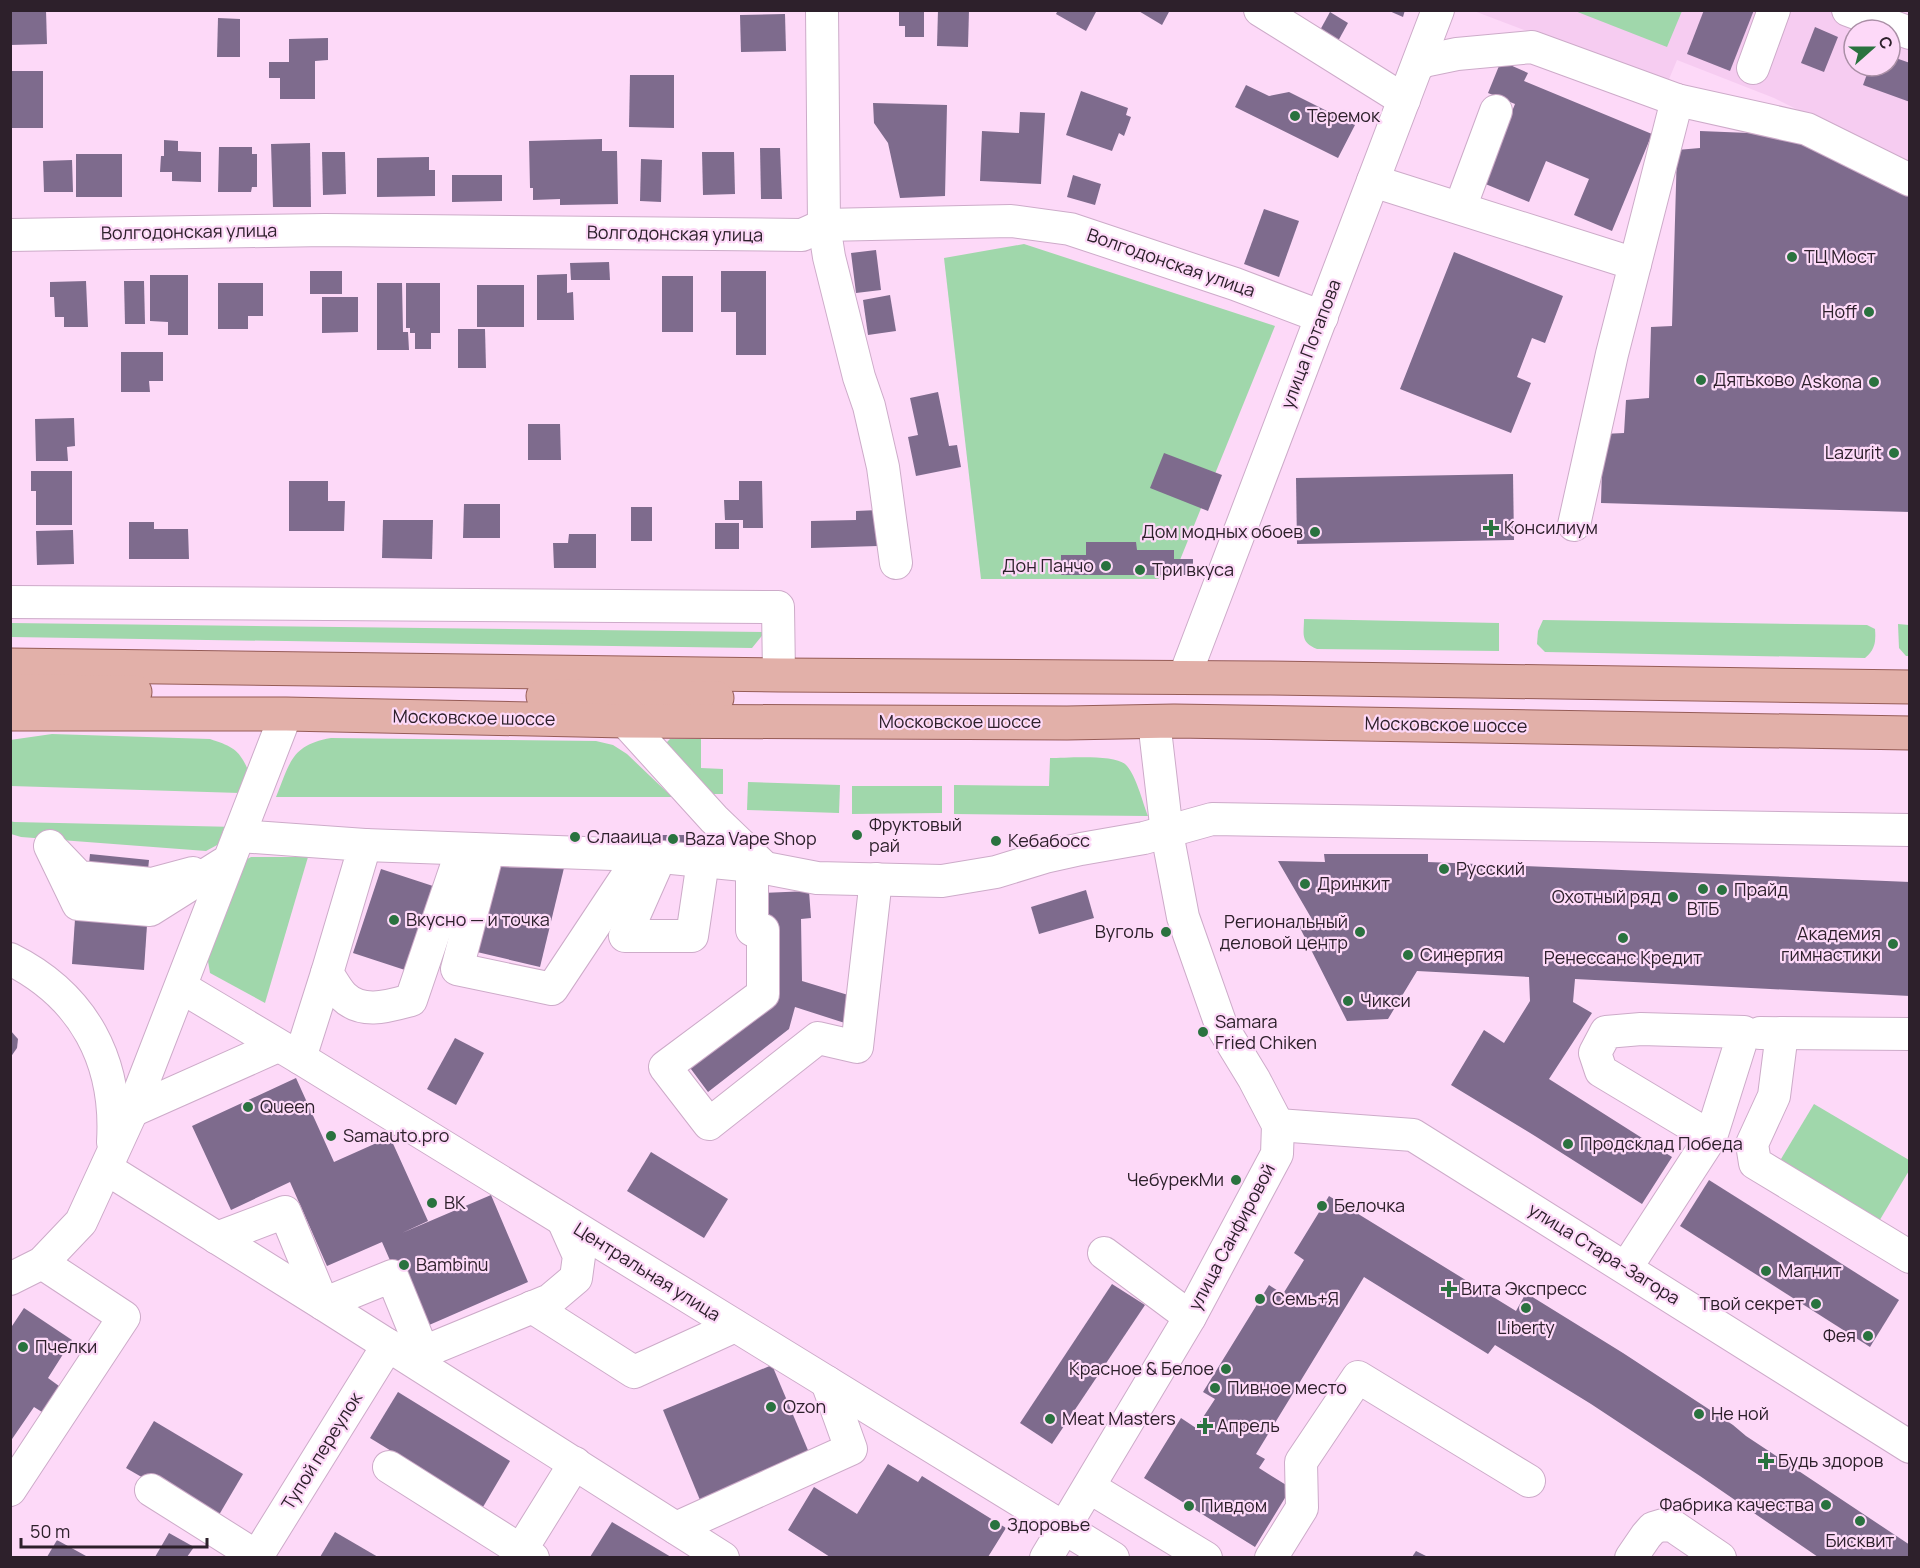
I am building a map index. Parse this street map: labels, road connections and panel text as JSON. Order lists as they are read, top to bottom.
{
  "streets": {
    "main road": ["Московское шоссе"],
    "street": [
      "Волгодонская улица",
      "улица Потапова",
      "улица Санфировой",
      "улица Стара-Загора",
      "Центральная улица",
      "Тупой переулок"
    ]
  },
  "crossings": [
    ["Волгодонская улица", "улица Потапова"],
    ["улица Потапова", "Московское шоссе"],
    ["улица Потапова", "улица Санфировой"],
    ["Московское шоссе", "улица Санфировой"],
    ["улица Санфировой", "улица Стара-Загора"],
    ["улица Санфировой", "Центральная улица"]
  ],
  "places": {
    "other": [
      "Теремок",
      "ТЦ Мост",
      "Hoff",
      "Дятьково",
      "Askona",
      "Lazurit",
      "Дом модных обоев",
      "Дон Панчо",
      "Три вкуса",
      "Фруктовый рай",
      "Слааица",
      "Baza Vape Shop",
      "Кебабосс",
      "Русский",
      "Дринкит",
      "ВТБ",
      "Прайд",
      "Охотный ряд",
      "Вкусно — и точка",
      "Вуголь",
      "Региональный деловой центр",
      "Ренессанс Кредит",
      "Академия гимнастики",
      "Синергия",
      "Чикси",
      "Samara Fried Chiken",
      "Queen",
      "Samauto.pro",
      "Продсклад Победа",
      "ЧебурекМи",
      "ВК",
      "Белочка",
      "Bambinu",
      "Магнит",
      "Семь+Я",
      "Твой секрет",
      "Liberty",
      "Фея",
      "Пчелки",
      "Красное & Белое",
      "Пивное место",
      "Ozon",
      "Не ной",
      "Meat Masters",
      "Фабрика качества",
      "Пивдом",
      "Бисквит",
      "Здоровье"
    ],
    "health": [
      "Консилиум",
      "Вита Экспресс",
      "Апрель",
      "Будь здоров"
    ]
  },
  "scale_bar": "50 m",
  "north": "right"
}
